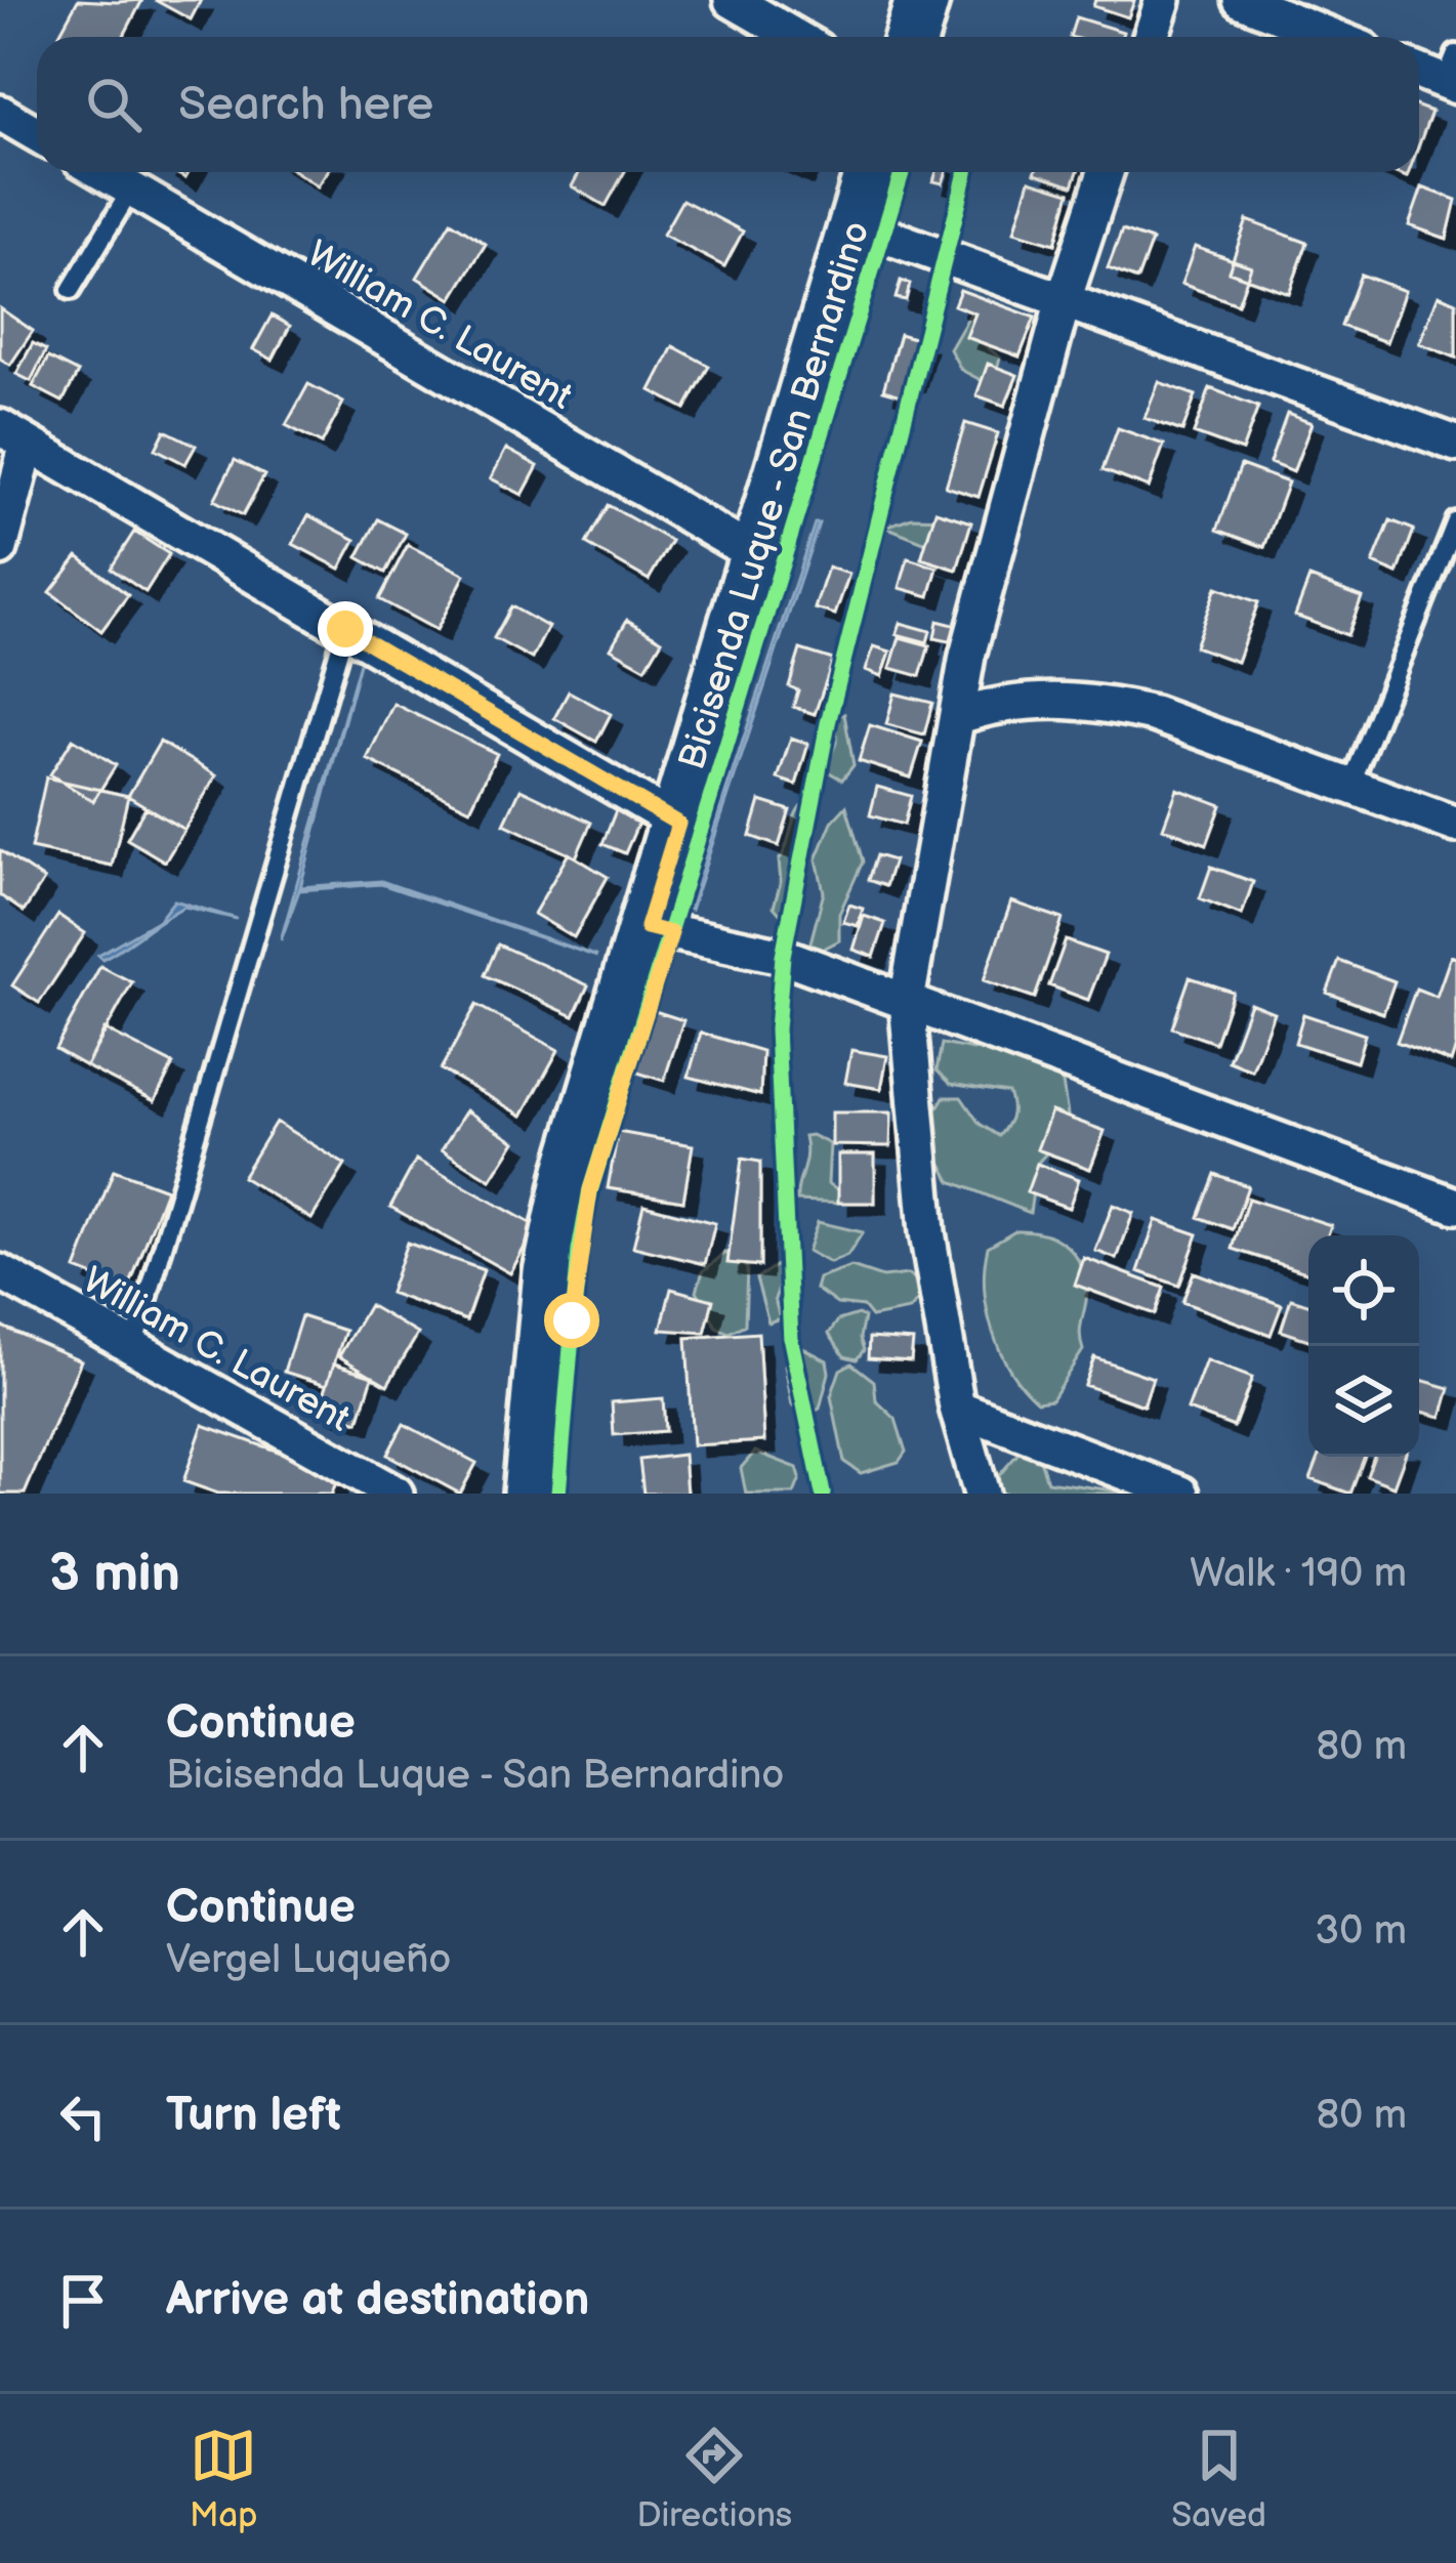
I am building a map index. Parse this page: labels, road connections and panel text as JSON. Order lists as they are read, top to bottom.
{
  "streets": {
    "street": ["William C. Laurent"],
    "cycle path": ["Bicisenda Luque - San Bernardino"]
  },
  "page": {
    "search": "Search here",
    "heading": ["3 min", "Walk · 190 m"],
    "list": [
      ["Continue", "Bicisenda Luque - San Bernardino", "80 m"],
      ["Continue", "Vergel Luqueño", "30 m"],
      ["Turn left", "80 m"],
      "Arrive at destination"
    ],
    "nav": ["Map", "Directions", "Saved"]
  }
}
